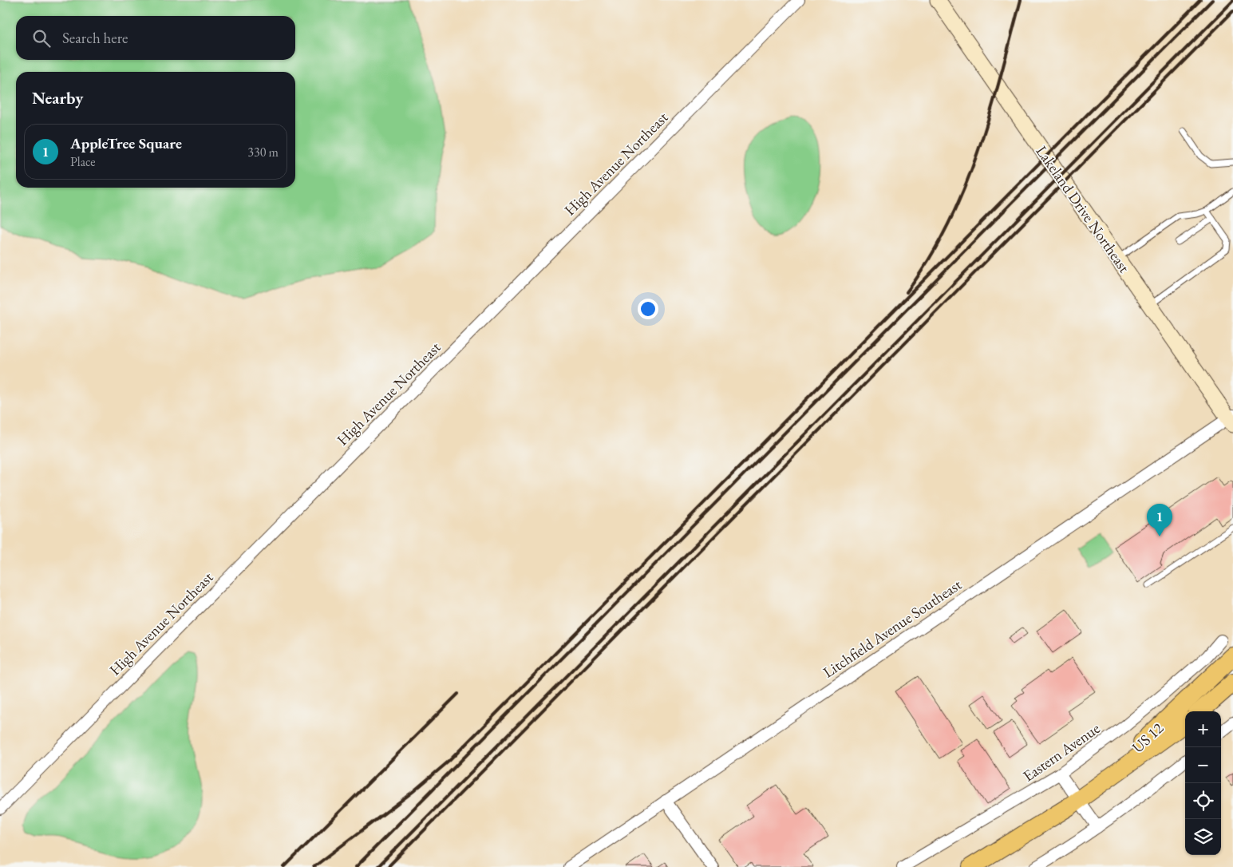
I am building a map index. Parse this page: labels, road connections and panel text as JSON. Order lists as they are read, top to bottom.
{
  "streets": {
    "highway": ["US 12"],
    "main road": ["Lakeland Drive Northeast"],
    "street": ["High Avenue Northeast", "Litchfield Avenue Southeast", "Eastern Avenue"]
  },
  "crossings": [
    ["Lakeland Drive Northeast", "Litchfield Avenue Southeast"]
  ],
  "page": {
    "search": "Search here",
    "heading": "Nearby",
    "list": [
      {
        "mark": "1",
        "name": "AppleTree Square",
        "note": "Place",
        "value": "330 m"
      }
    ],
    "pins": "1",
    "map_buttons": ["+", "−"]
  }
}
